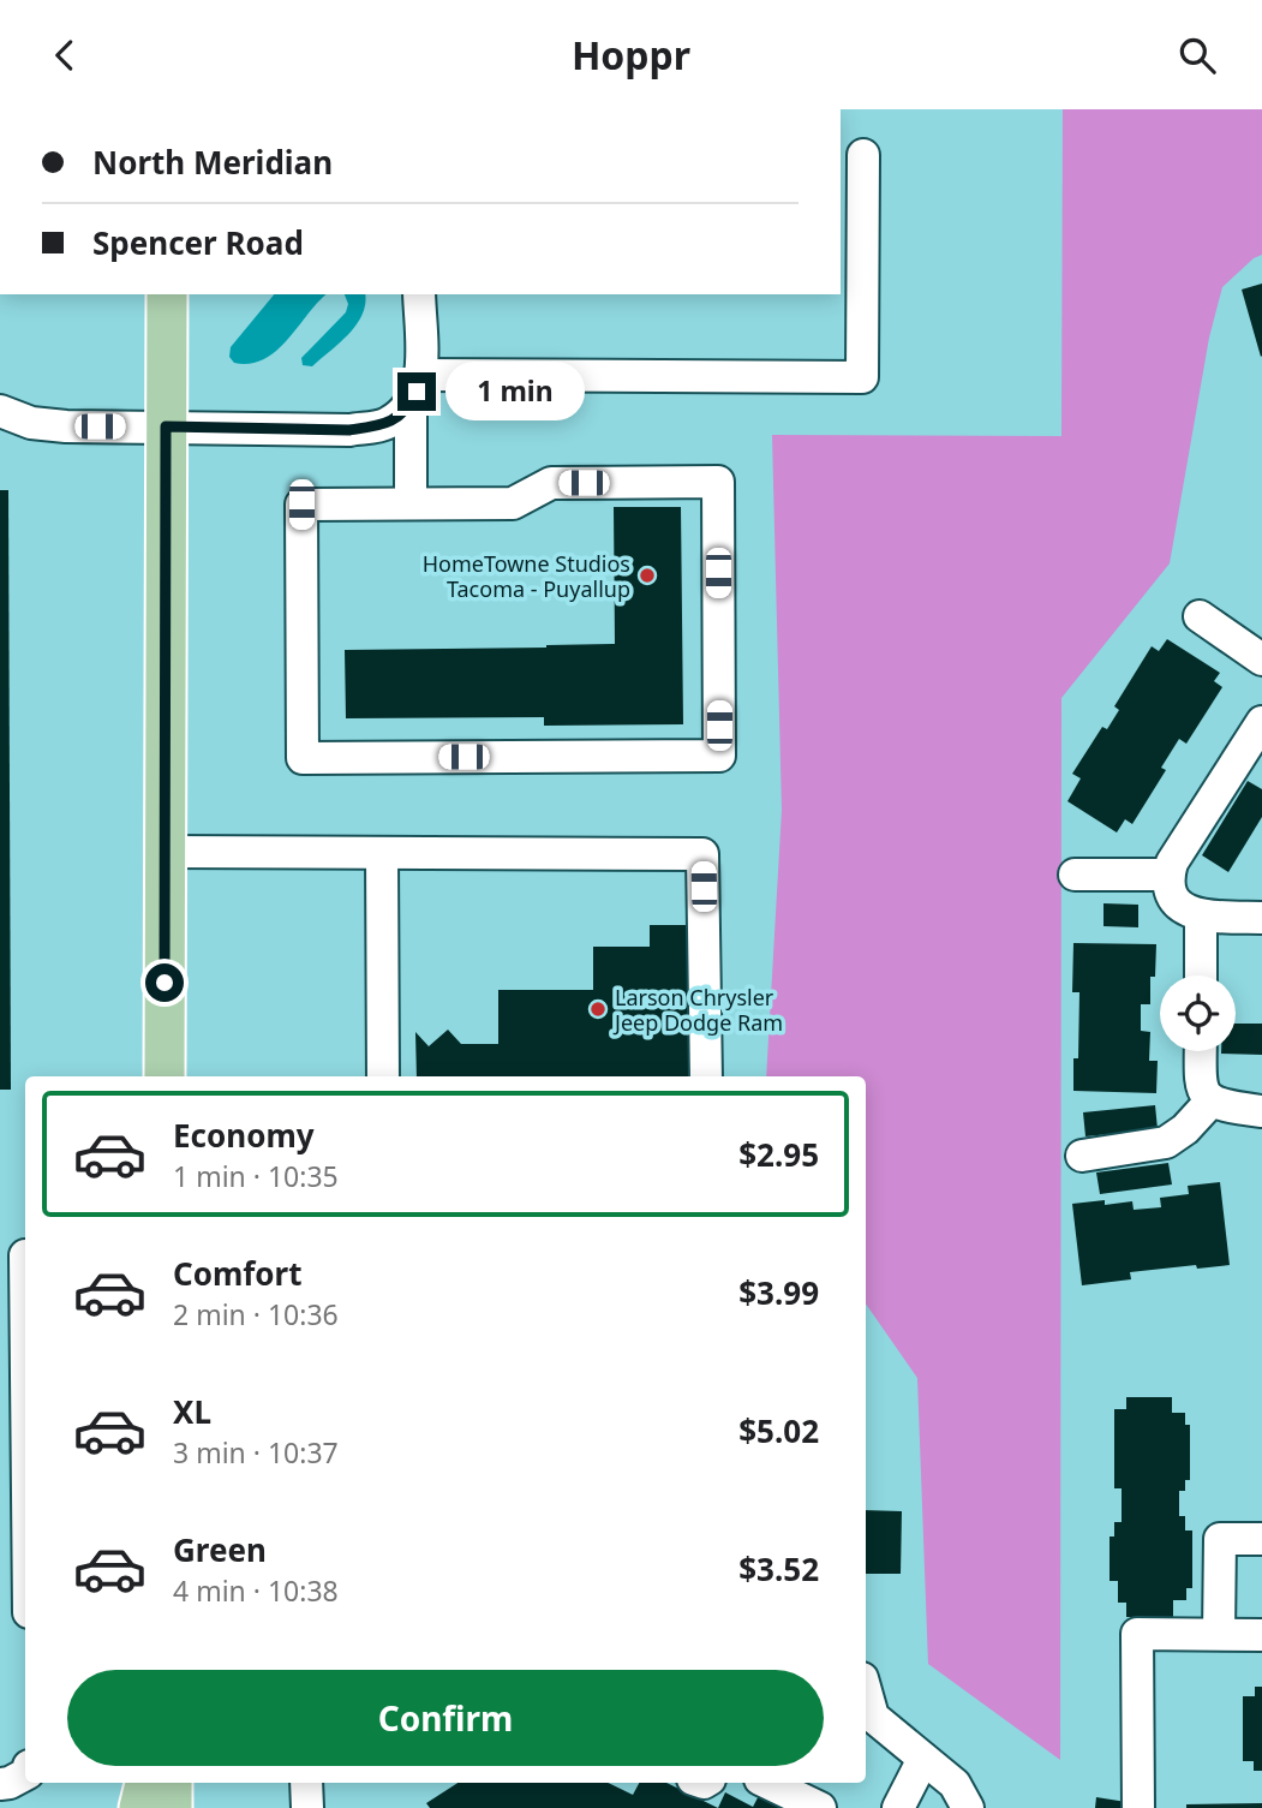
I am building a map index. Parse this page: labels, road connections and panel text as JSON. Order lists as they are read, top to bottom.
{
  "places": ["HomeTowne Studios Tacoma - Puyallup", "Larson Chrysler Jeep Dodge Ram"],
  "page": {
    "header": "Hoppr",
    "banner": ["North Meridian", "Spencer Road"],
    "bubble": "1 min",
    "list": [
      {
        "name": "Economy",
        "note": "1 min · 10:35",
        "value": "$2.95"
      },
      {
        "name": "Comfort",
        "note": "2 min · 10:36",
        "value": "$3.99"
      },
      {
        "name": "XL",
        "note": "3 min · 10:37",
        "value": "$5.02"
      },
      {
        "name": "Green",
        "note": "4 min · 10:38",
        "value": "$3.52"
      }
    ],
    "buttons": "Confirm"
  }
}
